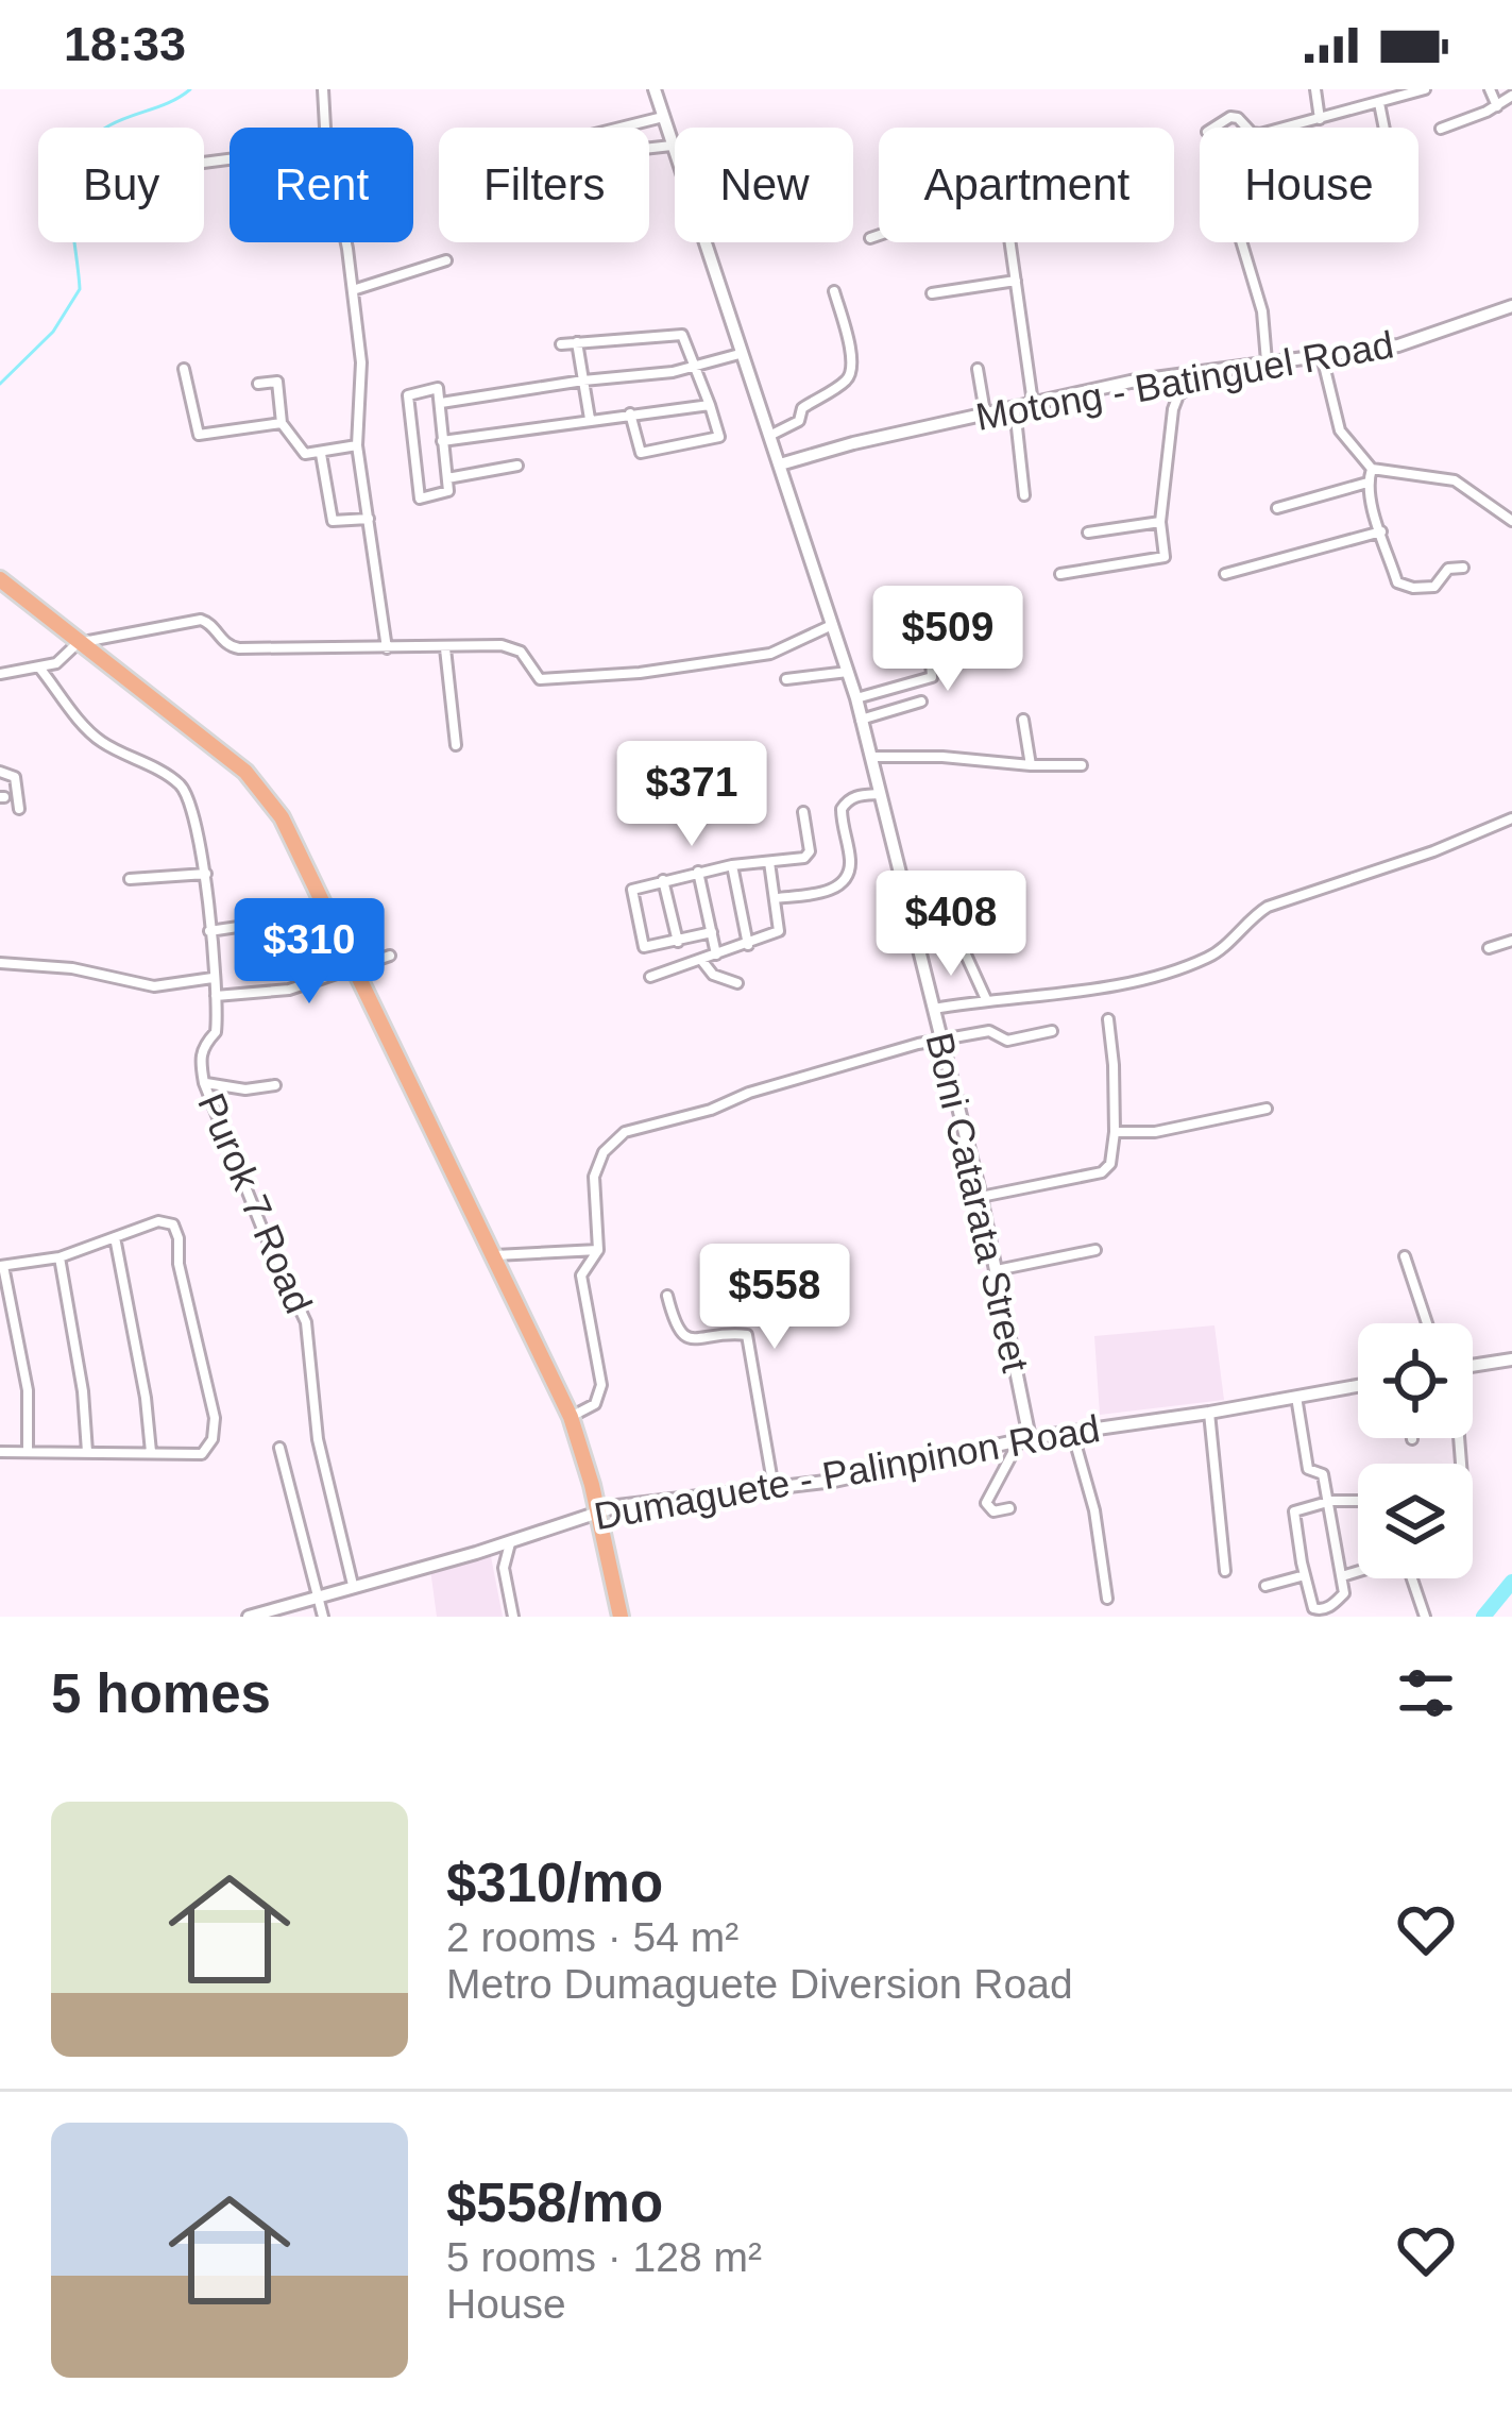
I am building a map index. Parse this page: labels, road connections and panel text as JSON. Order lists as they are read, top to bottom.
{
  "streets": {
    "street": [
      "Motong - Batinguel Road",
      "Boni Catarata Street",
      "Purok 7 Road",
      "Dumaguete - Palinpinon Road"
    ]
  },
  "crossings": [
    ["Motong - Batinguel Road", "Boni Catarata Street"],
    ["Boni Catarata Street", "Dumaguete - Palinpinon Road"],
    ["Purok 7 Road", "Dumaguete - Palinpinon Road"]
  ],
  "page": {
    "status": "18:33",
    "chip": [
      "Buy",
      "Rent",
      "Filters",
      "New",
      "Apartment",
      "House"
    ],
    "price": [
      "$509",
      "$371",
      "$408",
      "$310",
      "$558"
    ],
    "heading": "5 homes",
    "list": [
      {
        "name": "$310/mo",
        "note": "2 rooms · 54 m² · Metro Dumaguete Diversion Road"
      },
      {
        "name": "$558/mo",
        "note": "5 rooms · 128 m² · House"
      }
    ]
  }
}
